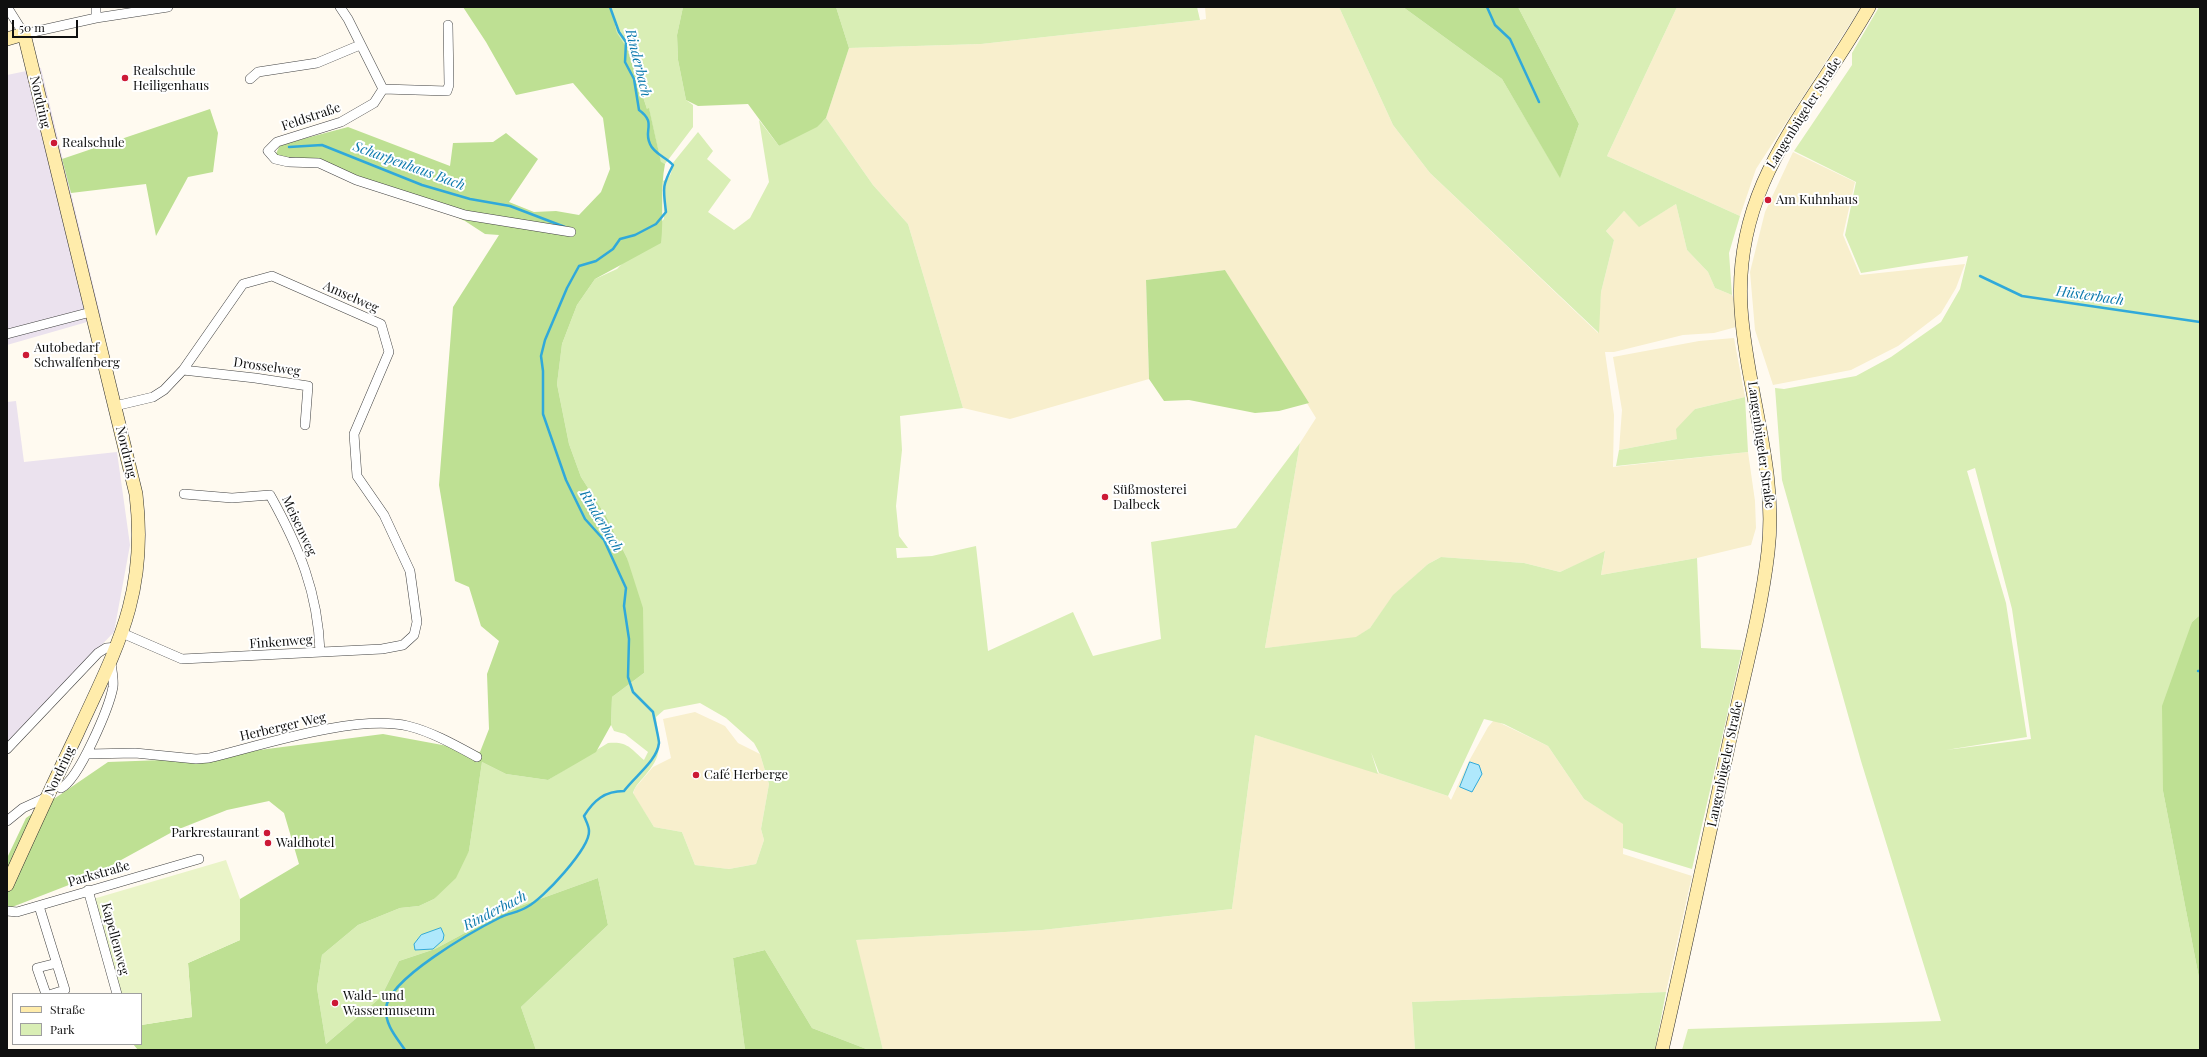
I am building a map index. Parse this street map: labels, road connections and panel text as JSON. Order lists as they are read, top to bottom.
{
  "streets": {
    "main road": ["Nordring", "Langenbügeler Straße"],
    "street": [
      "Feldstraße",
      "Amselweg",
      "Drosselweg",
      "Meisenweg",
      "Finkenweg",
      "Herberger Weg",
      "Parkstraße",
      "Kapellenweg"
    ]
  },
  "crossings": [
    ["Nordring", "Amselweg"],
    ["Nordring", "Finkenweg"],
    ["Amselweg", "Drosselweg"],
    ["Amselweg", "Finkenweg"],
    ["Meisenweg", "Finkenweg"],
    ["Parkstraße", "Kapellenweg"]
  ],
  "water": ["Rinderbach", "Scharpenhaus Bach", "Hüsterbach"],
  "places": [
    "Realschule Heiligenhaus",
    "Realschule",
    "Am Kuhnhaus",
    "Autobedarf Schwalfenberg",
    "Süßmosterei Dalbeck",
    "Café Herberge",
    "Parkrestaurant",
    "Waldhotel",
    "Wald- und Wassermuseum"
  ],
  "legend": ["Straße", "Park"],
  "scale_bar": "50 m"
}
